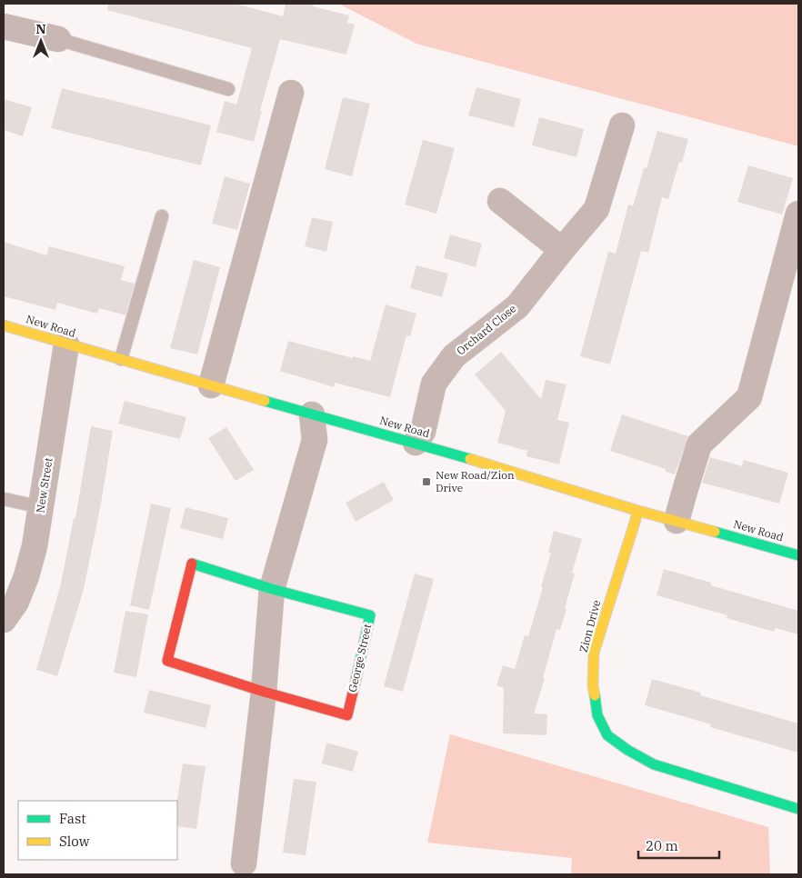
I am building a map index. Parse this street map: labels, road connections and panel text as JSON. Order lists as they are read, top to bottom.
{
  "streets": {
    "street": [
      "New Road",
      "Orchard Close",
      "New Street",
      "Zion Drive",
      "George Street"
    ]
  },
  "crossings": [
    ["New Road", "Orchard Close"],
    ["New Road", "New Street"],
    ["New Road", "Zion Drive"]
  ],
  "places": {
    "transit": ["New Road/Zion Drive"]
  },
  "legend": ["Fast", "Slow"],
  "scale_bar": "20 m",
  "north": "top"
}
